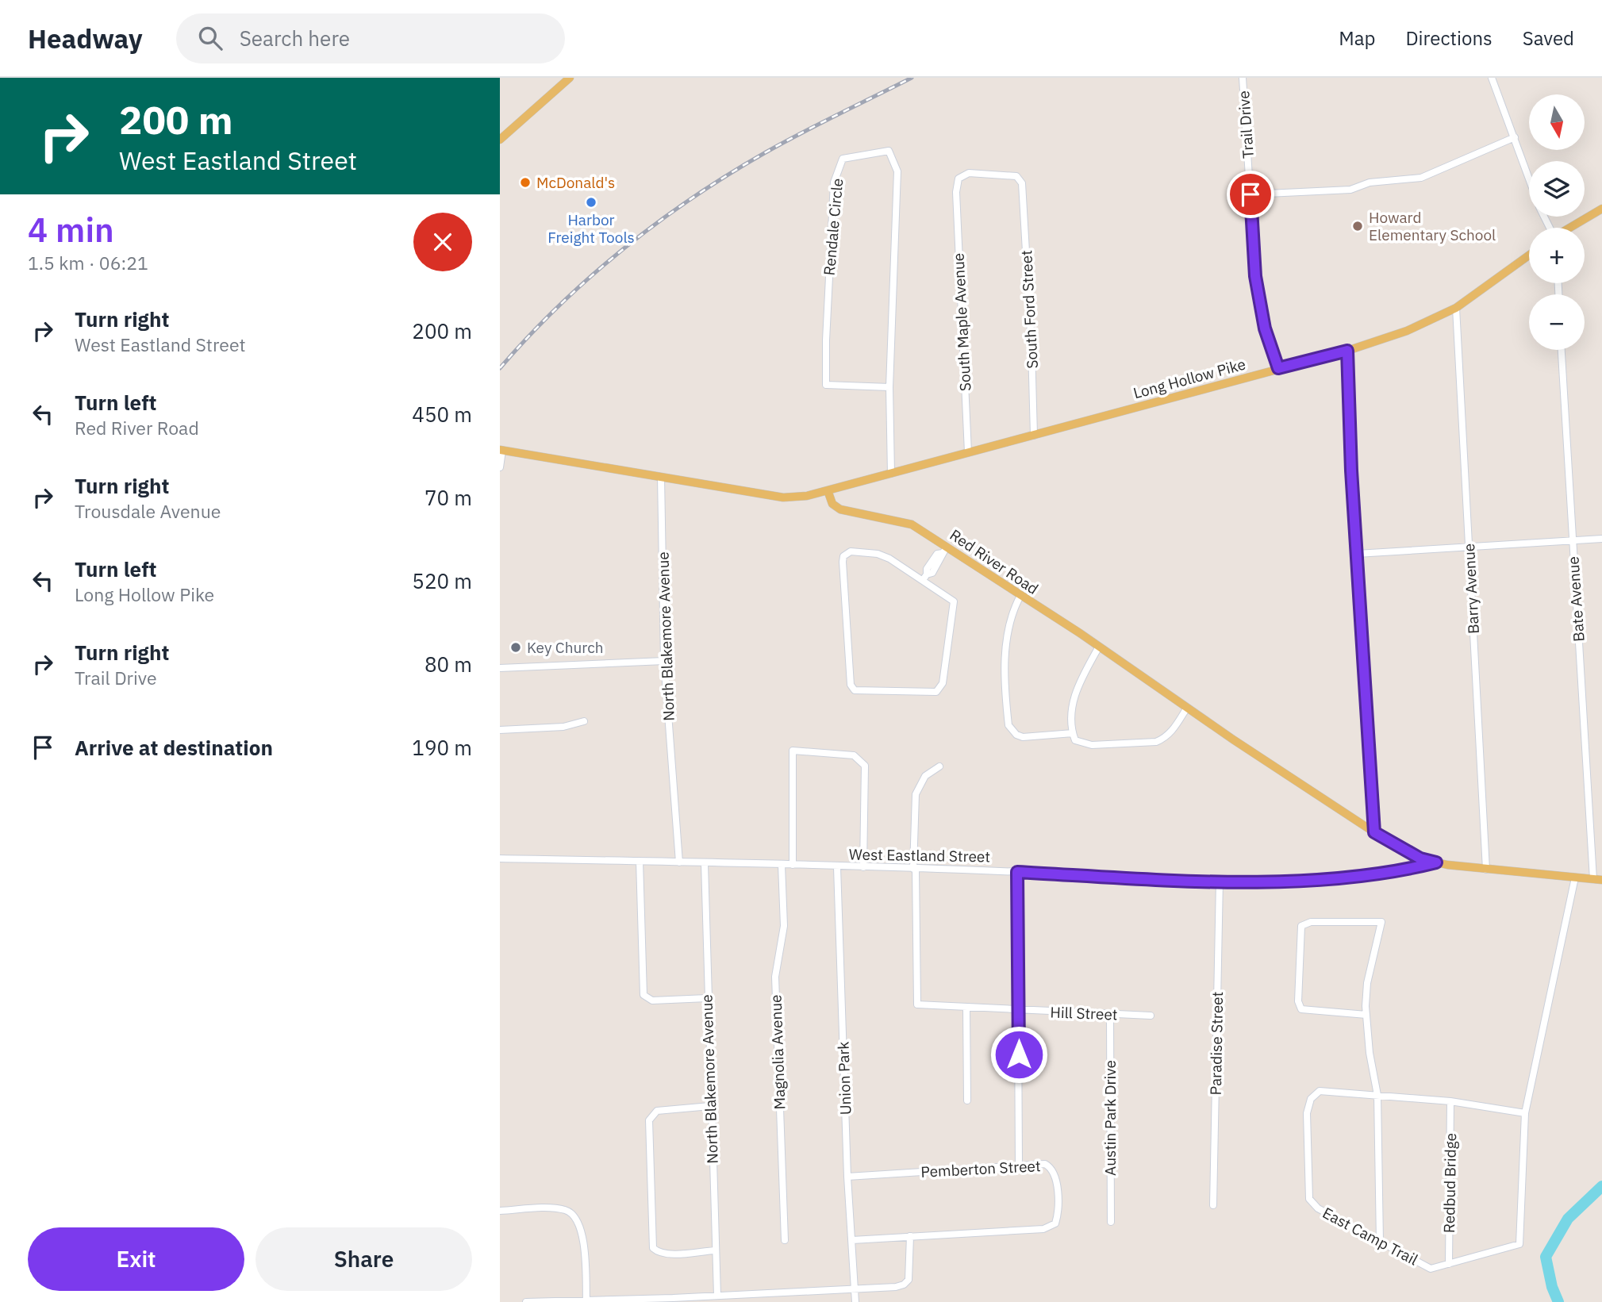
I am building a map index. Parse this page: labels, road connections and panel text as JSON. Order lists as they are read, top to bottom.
{
  "streets": {
    "main road": ["Long Hollow Pike", "Red River Road", "West Eastland Street"],
    "street": [
      "Trail Drive",
      "Rendale Circle",
      "South Ford Street",
      "South Maple Avenue",
      "Barry Avenue",
      "Bate Avenue",
      "North Blakemore Avenue",
      "Hill Street",
      "Paradise Street",
      "Magnolia Avenue",
      "Union Park",
      "Austin Park Drive",
      "Pemberton Street",
      "Redbud Bridge",
      "East Camp Trail"
    ]
  },
  "crossings": [
    ["Trail Drive", "Long Hollow Pike"],
    ["Rendale Circle", "Long Hollow Pike"],
    ["South Ford Street", "South Maple Avenue"],
    ["South Ford Street", "Long Hollow Pike"],
    ["South Maple Avenue", "Long Hollow Pike"],
    ["Long Hollow Pike", "Red River Road"],
    ["Long Hollow Pike", "Barry Avenue"],
    ["Red River Road", "West Eastland Street"],
    ["Barry Avenue", "West Eastland Street"],
    ["North Blakemore Avenue", "West Eastland Street"],
    ["West Eastland Street", "Hill Street"],
    ["West Eastland Street", "Paradise Street"],
    ["West Eastland Street", "Magnolia Avenue"],
    ["West Eastland Street", "Union Park"],
    ["Hill Street", "Austin Park Drive"],
    ["Union Park", "Pemberton Street"],
    ["Redbud Bridge", "East Camp Trail"]
  ],
  "places": [
    "McDonald's",
    "Harbor Freight Tools",
    "Howard Elementary School",
    "Key Church"
  ],
  "north": "bottom",
  "page": {
    "header": "Headway",
    "search": "Search here",
    "nav": ["Map", "Directions", "Saved"],
    "turn": ["200 m", "West Eastland Street"],
    "map_buttons": ["+", "−"],
    "heading": ["4 min", "1.5 km · 06:21"],
    "list": [
      {
        "name": "Turn right",
        "note": "West Eastland Street",
        "value": "200 m"
      },
      {
        "name": "Turn left",
        "note": "Red River Road",
        "value": "450 m"
      },
      {
        "name": "Turn right",
        "note": "Trousdale Avenue",
        "value": "70 m"
      },
      {
        "name": "Turn left",
        "note": "Long Hollow Pike",
        "value": "520 m"
      },
      {
        "name": "Turn right",
        "note": "Trail Drive",
        "value": "80 m"
      },
      {
        "name": "Arrive at destination",
        "value": "190 m"
      }
    ],
    "buttons": ["Exit", "Share"]
  }
}
